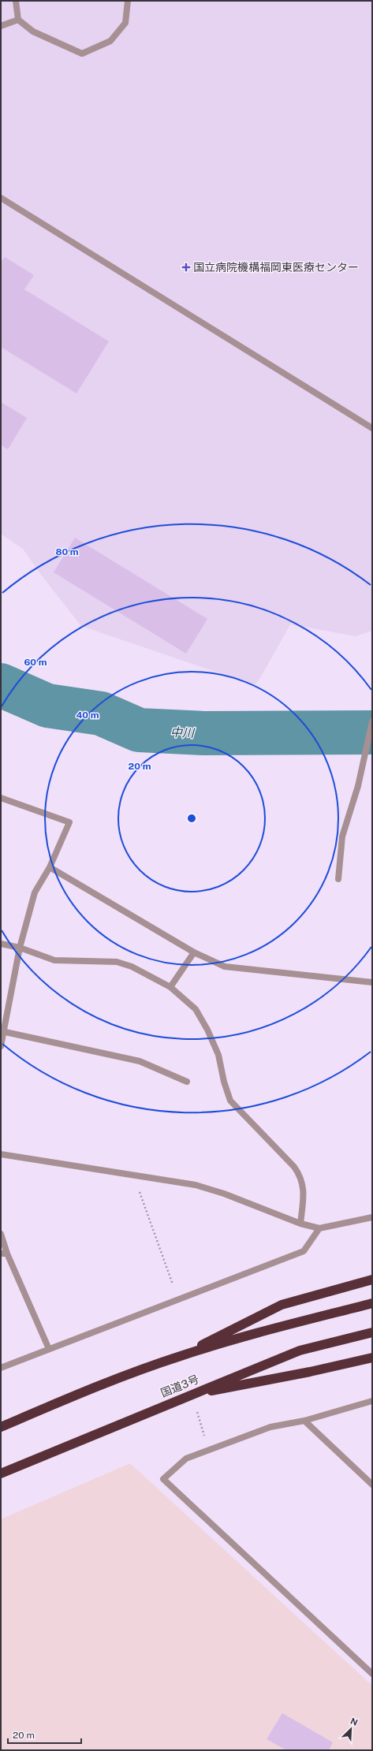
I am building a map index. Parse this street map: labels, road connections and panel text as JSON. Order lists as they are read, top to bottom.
{
  "streets": {
    "highway": ["国道3号"]
  },
  "water": ["中川"],
  "places": {
    "health": ["国立病院機構福岡東医療センター"]
  },
  "scale_bar": "20 m",
  "north": "top right",
  "rings": [
    "80 m",
    "60 m",
    "40 m",
    "20 m"
  ]
}
